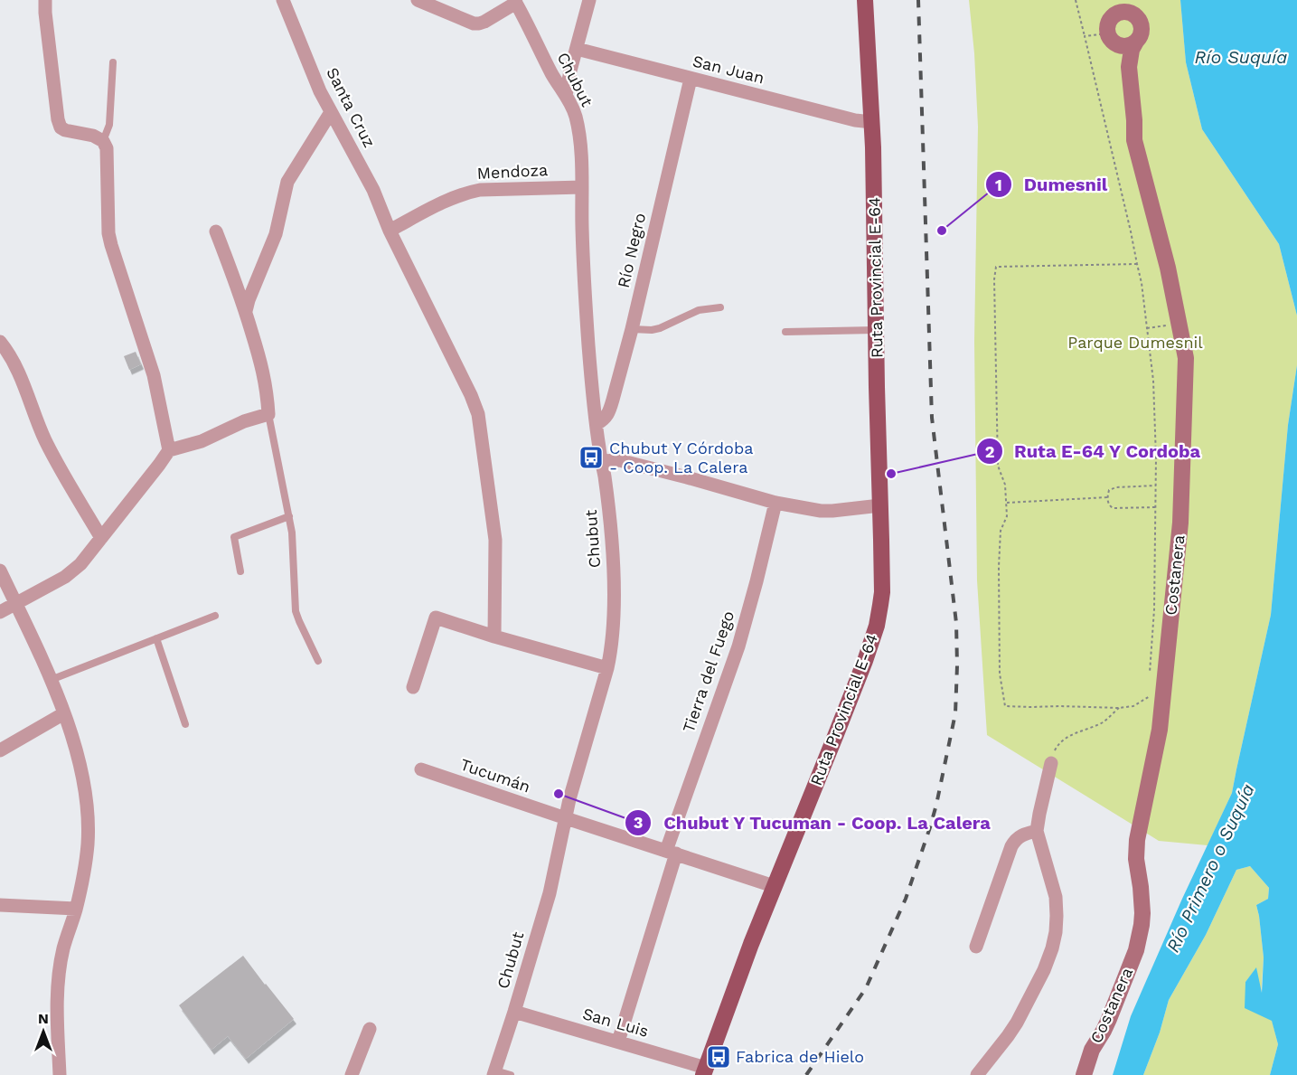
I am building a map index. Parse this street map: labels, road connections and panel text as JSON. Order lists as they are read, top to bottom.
{
  "streets": {
    "main road": ["Ruta Provincial E-64"],
    "street": [
      "San Juan",
      "Chubut",
      "Santa Cruz",
      "Mendoza",
      "Río Negro",
      "Costanera",
      "Tierra del Fuego",
      "Tucumán",
      "San Luis"
    ]
  },
  "crossings": [
    ["San Juan", "Río Negro"],
    ["San Juan", "Ruta Provincial E-64"],
    ["Chubut", "Mendoza"],
    ["Chubut", "Río Negro"],
    ["Chubut", "Tucumán"],
    ["Chubut", "San Luis"],
    ["Santa Cruz", "Mendoza"],
    ["Ruta Provincial E-64", "Tucumán"],
    ["Ruta Provincial E-64", "San Luis"],
    ["Tierra del Fuego", "Tucumán"],
    ["Tierra del Fuego", "San Luis"]
  ],
  "water": ["Río Suquía", "Río Primero o Suquía"],
  "parks": ["Parque Dumesnil"],
  "places": {
    "other": ["Dumesnil", "Ruta E-64 Y Cordoba", "Chubut Y Tucuman - Coop. La Calera"],
    "bus stop": ["Chubut Y Córdoba - Coop. La Calera", "Fabrica de Hielo"]
  },
  "north": "top"
}
